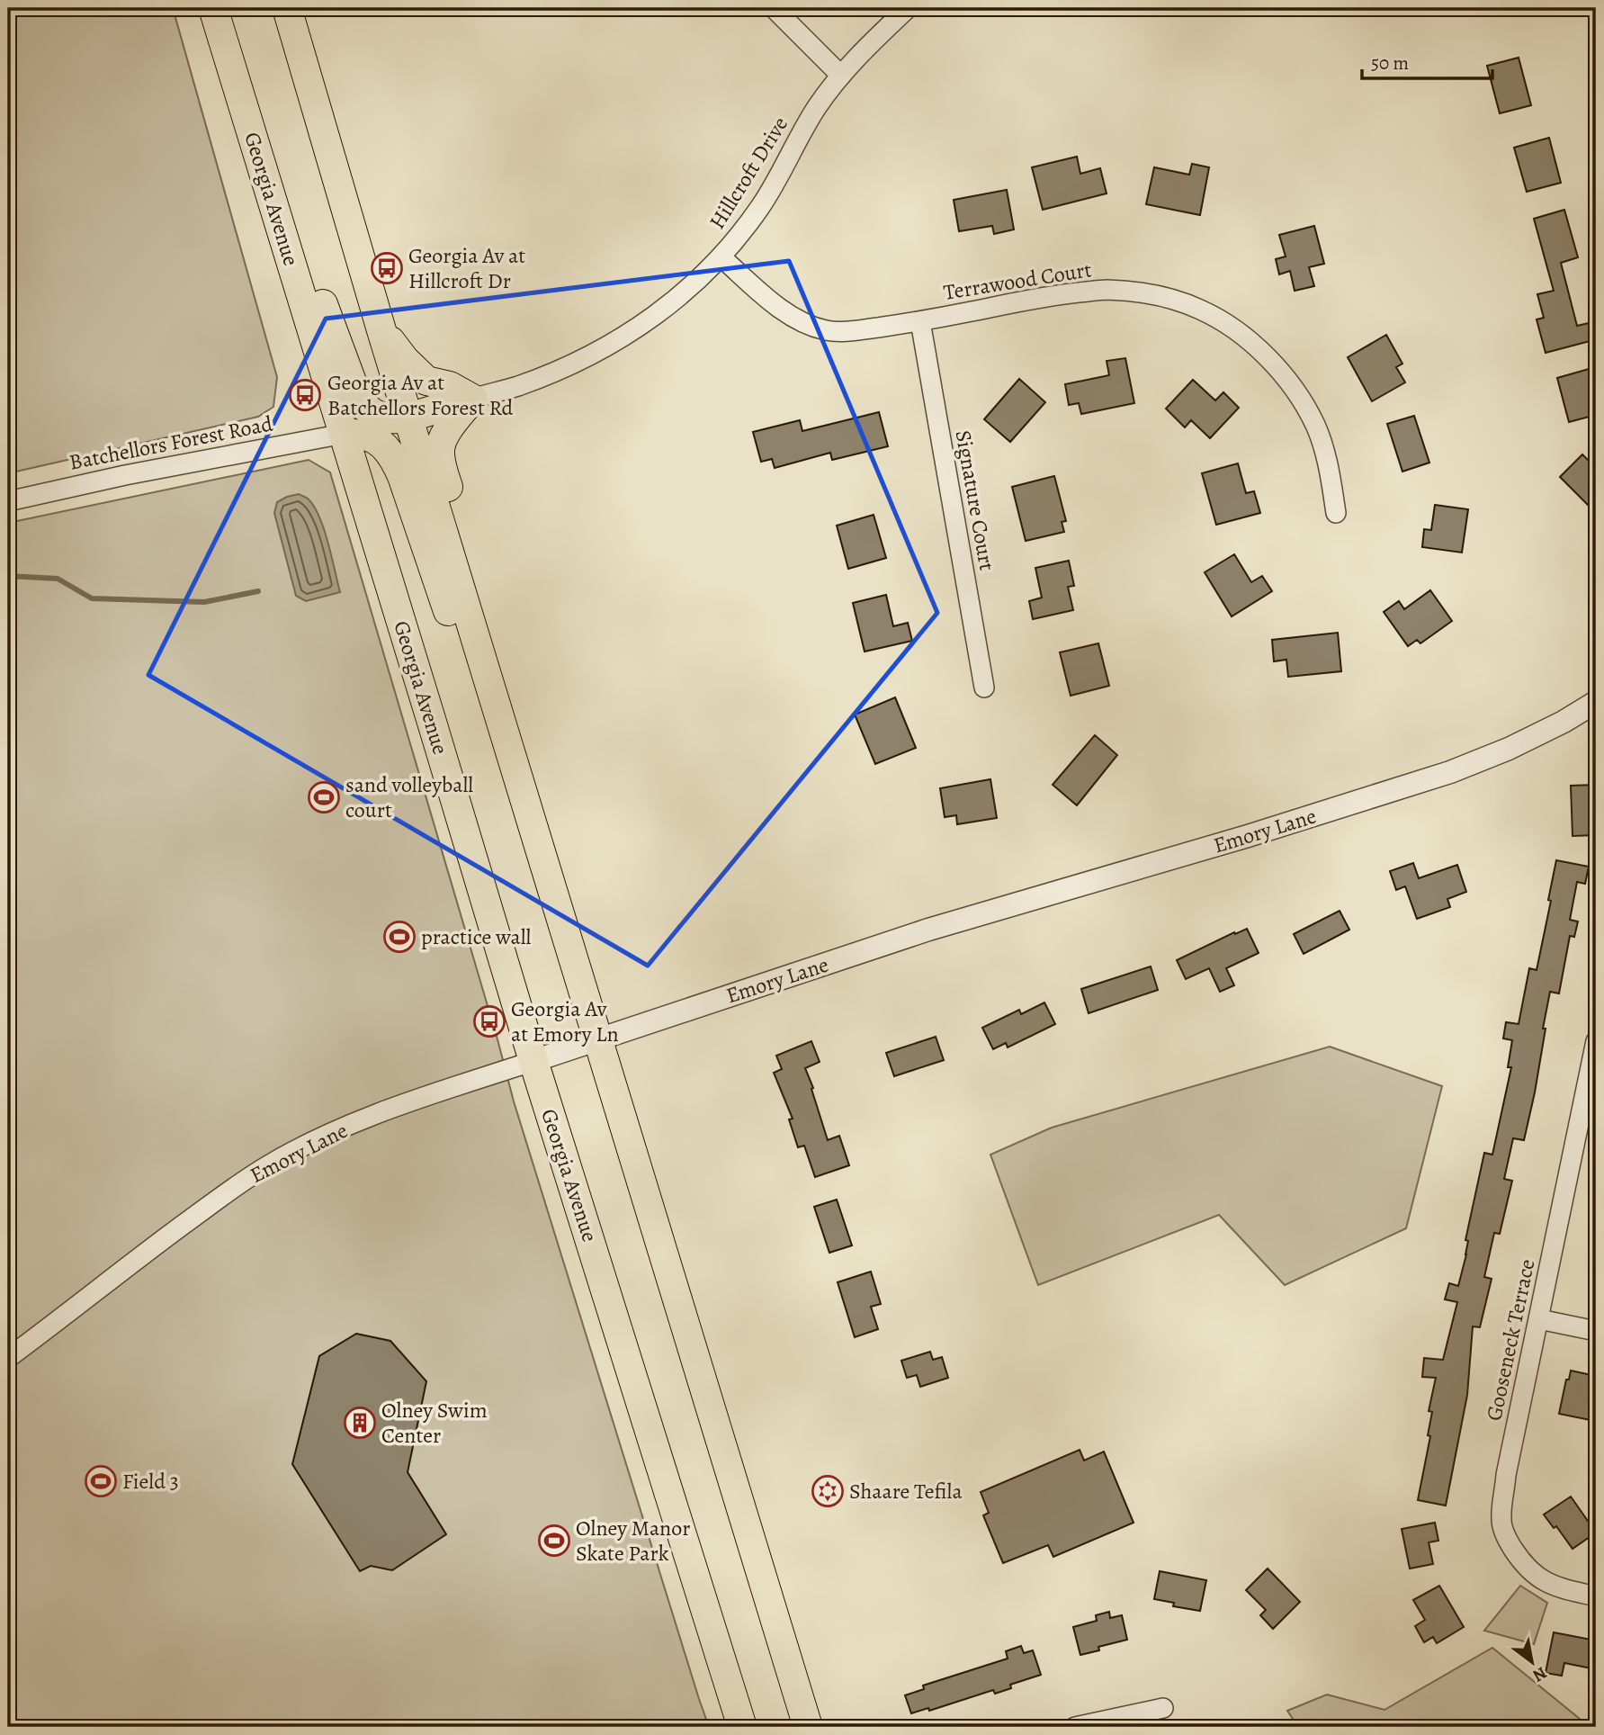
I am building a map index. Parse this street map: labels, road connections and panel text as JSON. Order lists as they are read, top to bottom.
{
  "streets": {
    "main road": ["Georgia Avenue"],
    "street": [
      "Hillcroft Drive",
      "Terrawood Court",
      "Batchellors Forest Road",
      "Signature Court",
      "Emory Lane",
      "Gooseneck Terrace"
    ]
  },
  "crossings": [
    ["Hillcroft Drive", "Terrawood Court"],
    ["Georgia Avenue", "Batchellors Forest Road"],
    ["Georgia Avenue", "Emory Lane"],
    ["Terrawood Court", "Signature Court"]
  ],
  "places": {
    "bus stop": ["Georgia Av at Hillcroft Dr", "Georgia Av at Batchellors Forest Rd", "Georgia Av at Emory Ln"],
    "sports": [
      "sand volleyball court",
      "practice wall",
      "Field 3",
      "Olney Manor Skate Park"
    ],
    "building": ["Olney Swim Center"],
    "synagogue": ["Shaare Tefila"]
  },
  "scale_bar": "50 m",
  "north": "bottom right"
}
